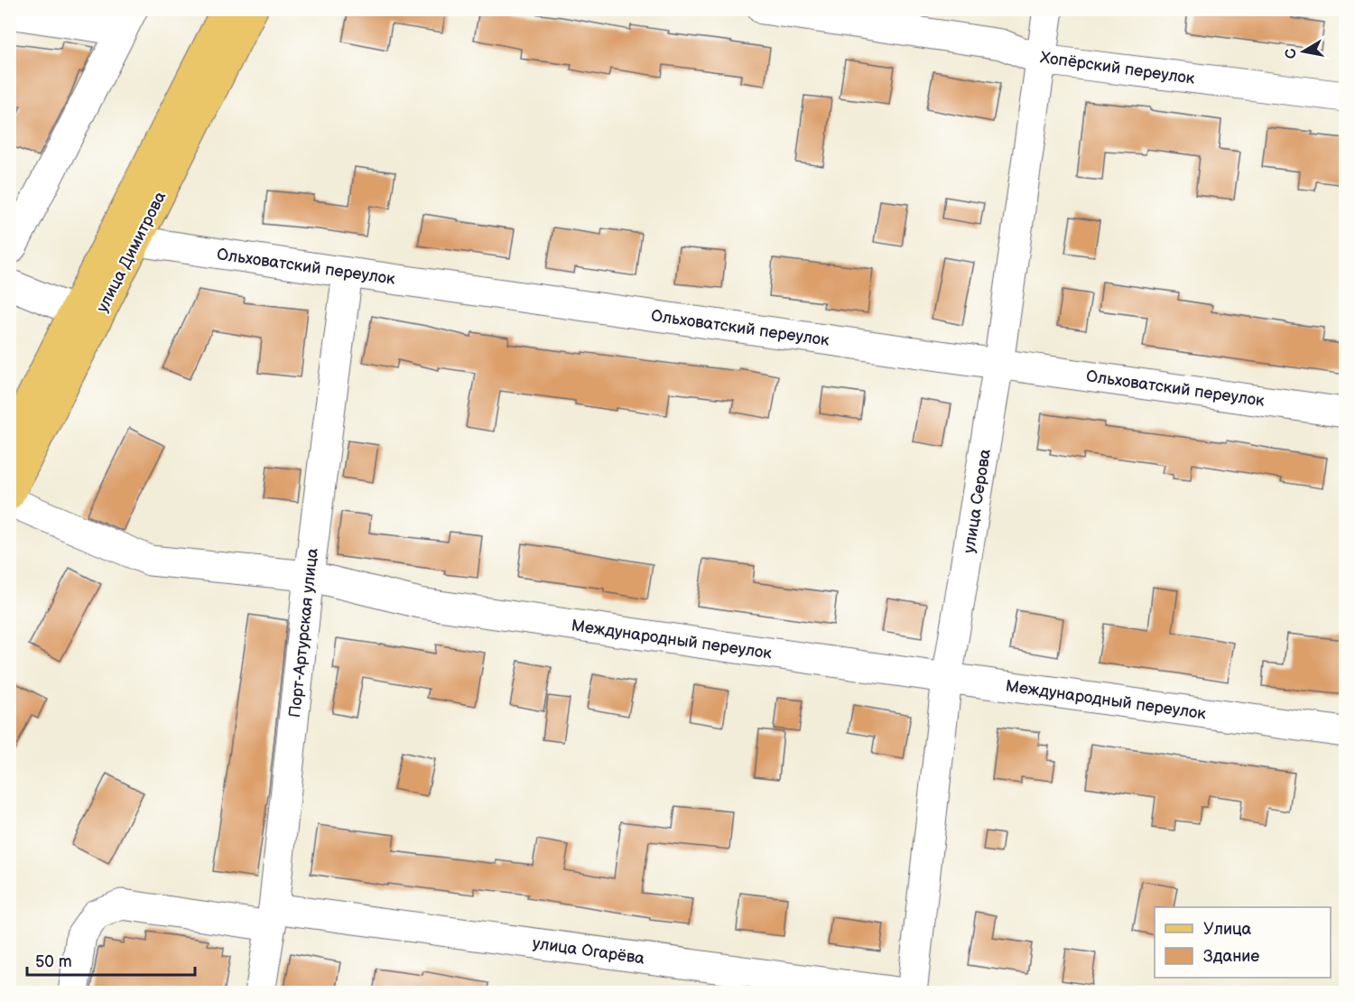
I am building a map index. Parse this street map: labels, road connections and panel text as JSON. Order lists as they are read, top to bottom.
{
  "streets": {
    "main road": ["улица Димитрова"],
    "street": [
      "Хопёрский переулок",
      "Ольховатский переулок",
      "улица Серова",
      "Порт-Артурская улица",
      "Международный переулок",
      "улица Огарёва"
    ]
  },
  "crossings": [
    ["Хопёрский переулок", "улица Серова"],
    ["улица Димитрова", "Ольховатский переулок"],
    ["Ольховатский переулок", "улица Серова"],
    ["Ольховатский переулок", "Порт-Артурская улица"],
    ["улица Серова", "Международный переулок"],
    ["Порт-Артурская улица", "Международный переулок"],
    ["Порт-Артурская улица", "улица Огарёва"]
  ],
  "legend": ["Улица", "Здание"],
  "scale_bar": "50 m",
  "north": "left"
}
